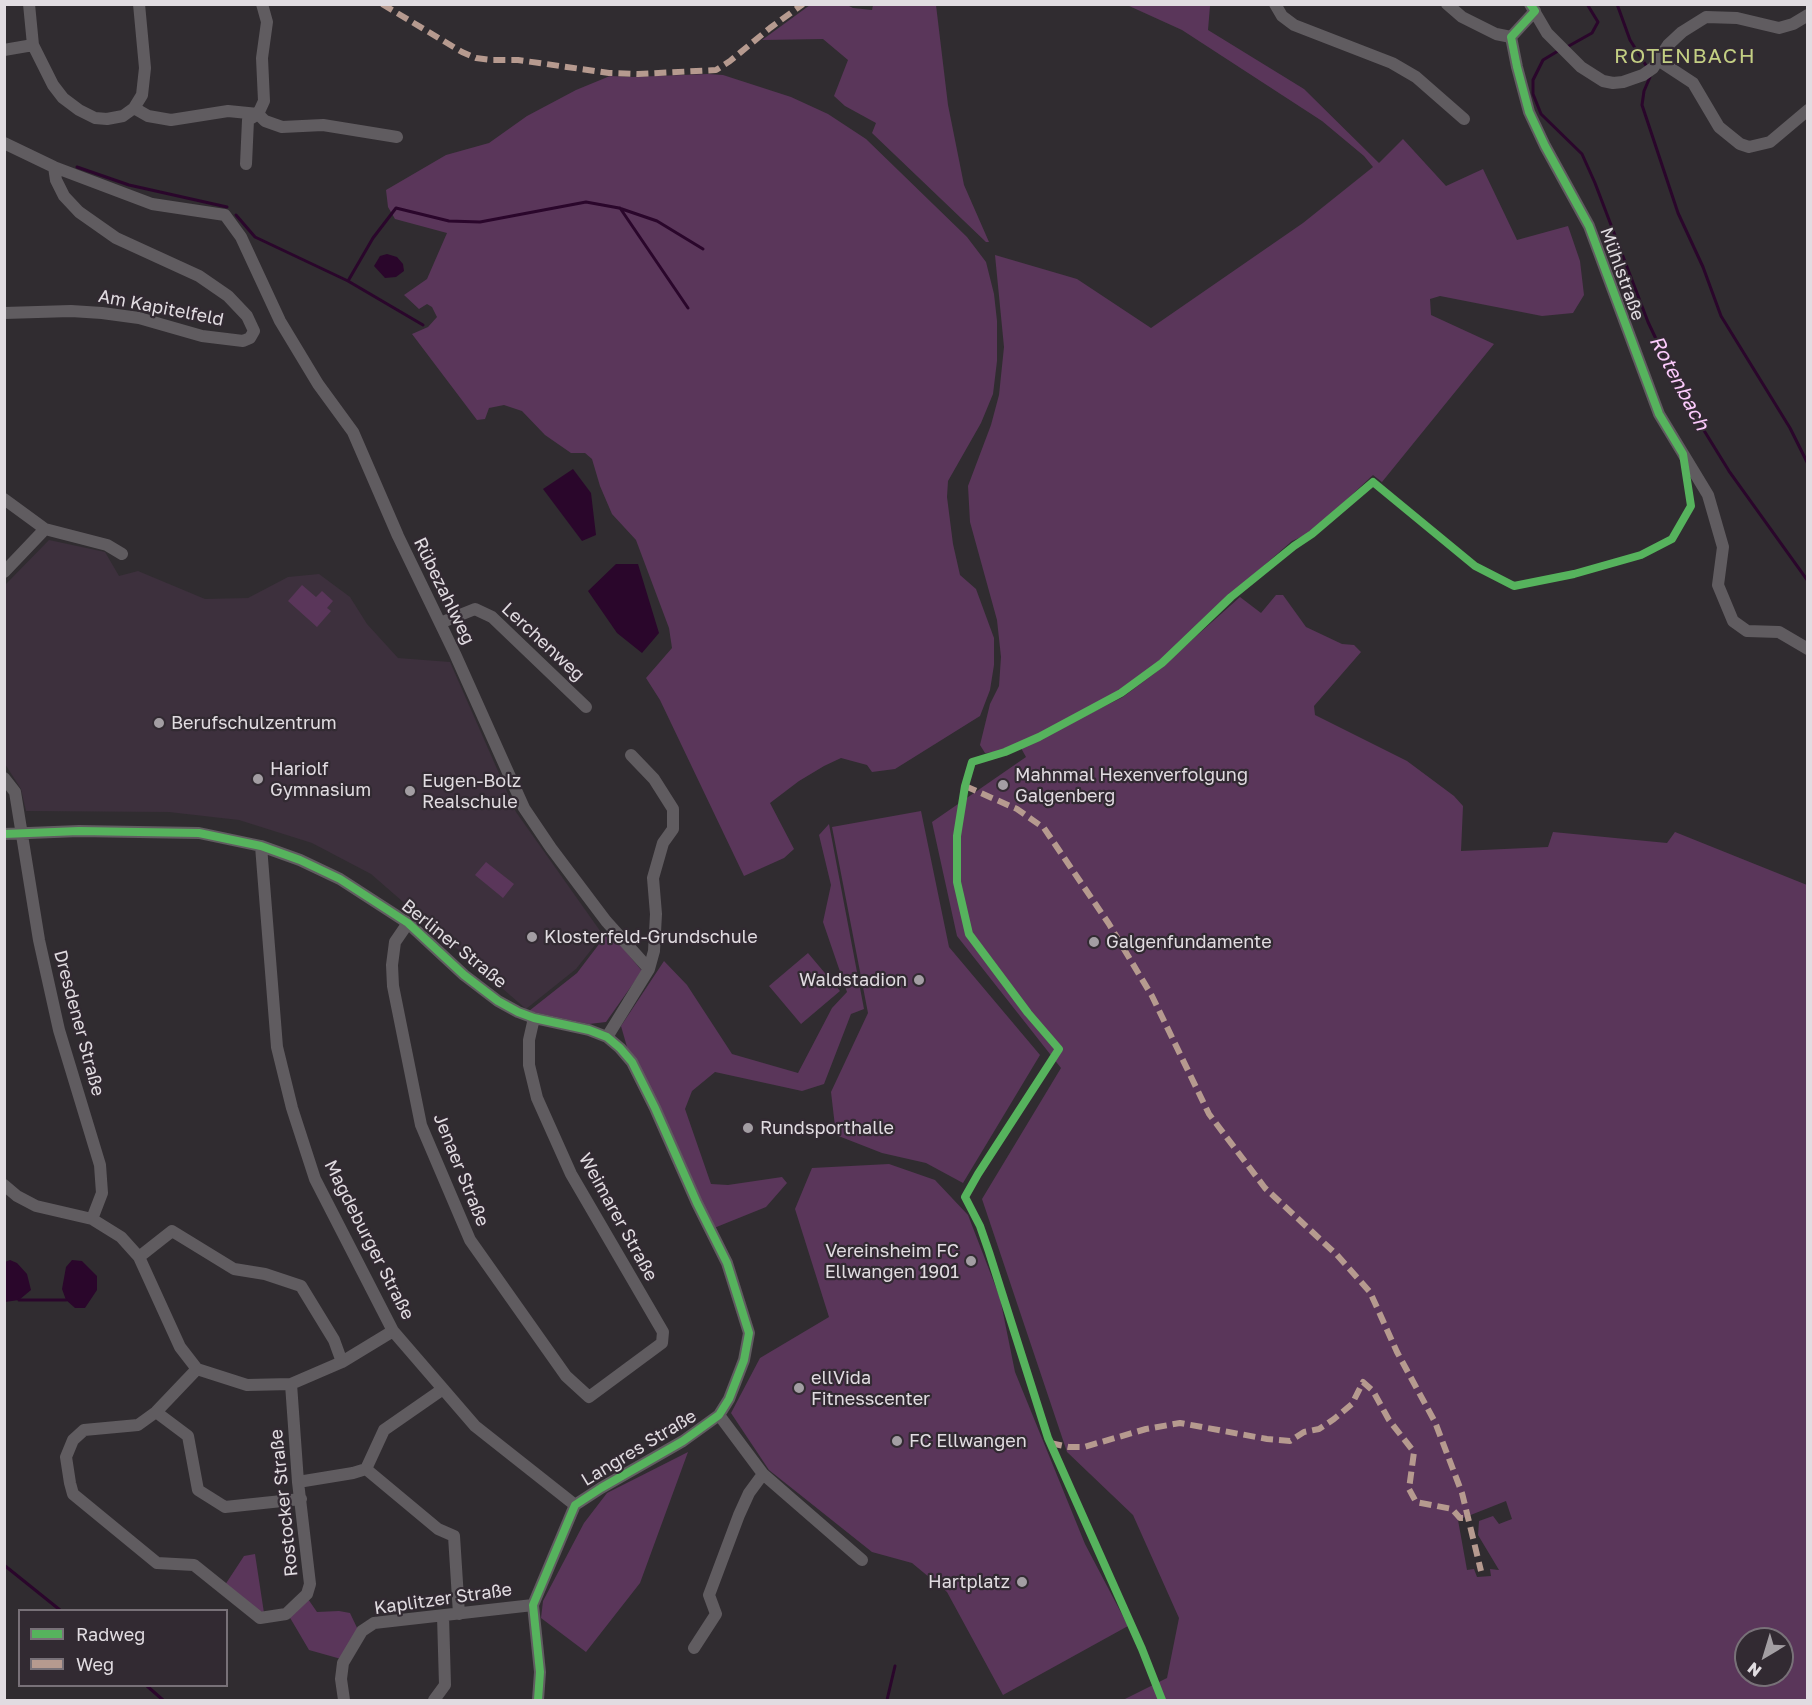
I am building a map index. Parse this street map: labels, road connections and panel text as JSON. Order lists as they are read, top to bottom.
{
  "streets": {
    "street": [
      "Mühlstraße",
      "Am Kapitelfeld",
      "Rübezahlweg",
      "Lerchenweg",
      "Berliner Straße",
      "Dresdener Straße",
      "Jenaer Straße",
      "Weimarer Straße",
      "Magdeburger Straße",
      "Langres Straße",
      "Rostocker Straße",
      "Kaplitzer Straße"
    ]
  },
  "crossings": [
    ["Am Kapitelfeld", "Rübezahlweg"],
    ["Rübezahlweg", "Lerchenweg"],
    ["Berliner Straße", "Dresdener Straße"],
    ["Berliner Straße", "Jenaer Straße"],
    ["Berliner Straße", "Weimarer Straße"],
    ["Berliner Straße", "Magdeburger Straße"],
    ["Berliner Straße", "Langres Straße"],
    ["Jenaer Straße", "Weimarer Straße"],
    ["Magdeburger Straße", "Langres Straße"],
    ["Langres Straße", "Kaplitzer Straße"]
  ],
  "districts": ["ROTENBACH"],
  "water": ["Rotenbach"],
  "places": [
    "Berufschulzentrum",
    "Hariolf Gymnasium",
    "Mahnmal Hexenverfolgung Galgenberg",
    "Eugen-Bolz Realschule",
    "Klosterfeld-Grundschule",
    "Galgenfundamente",
    "Waldstadion",
    "Rundsporthalle",
    "Vereinsheim FC Ellwangen 1901",
    "ellVida Fitnesscenter",
    "FC Ellwangen",
    "Hartplatz"
  ],
  "legend": ["Radweg", "Weg"],
  "north": "bottom left"
}
